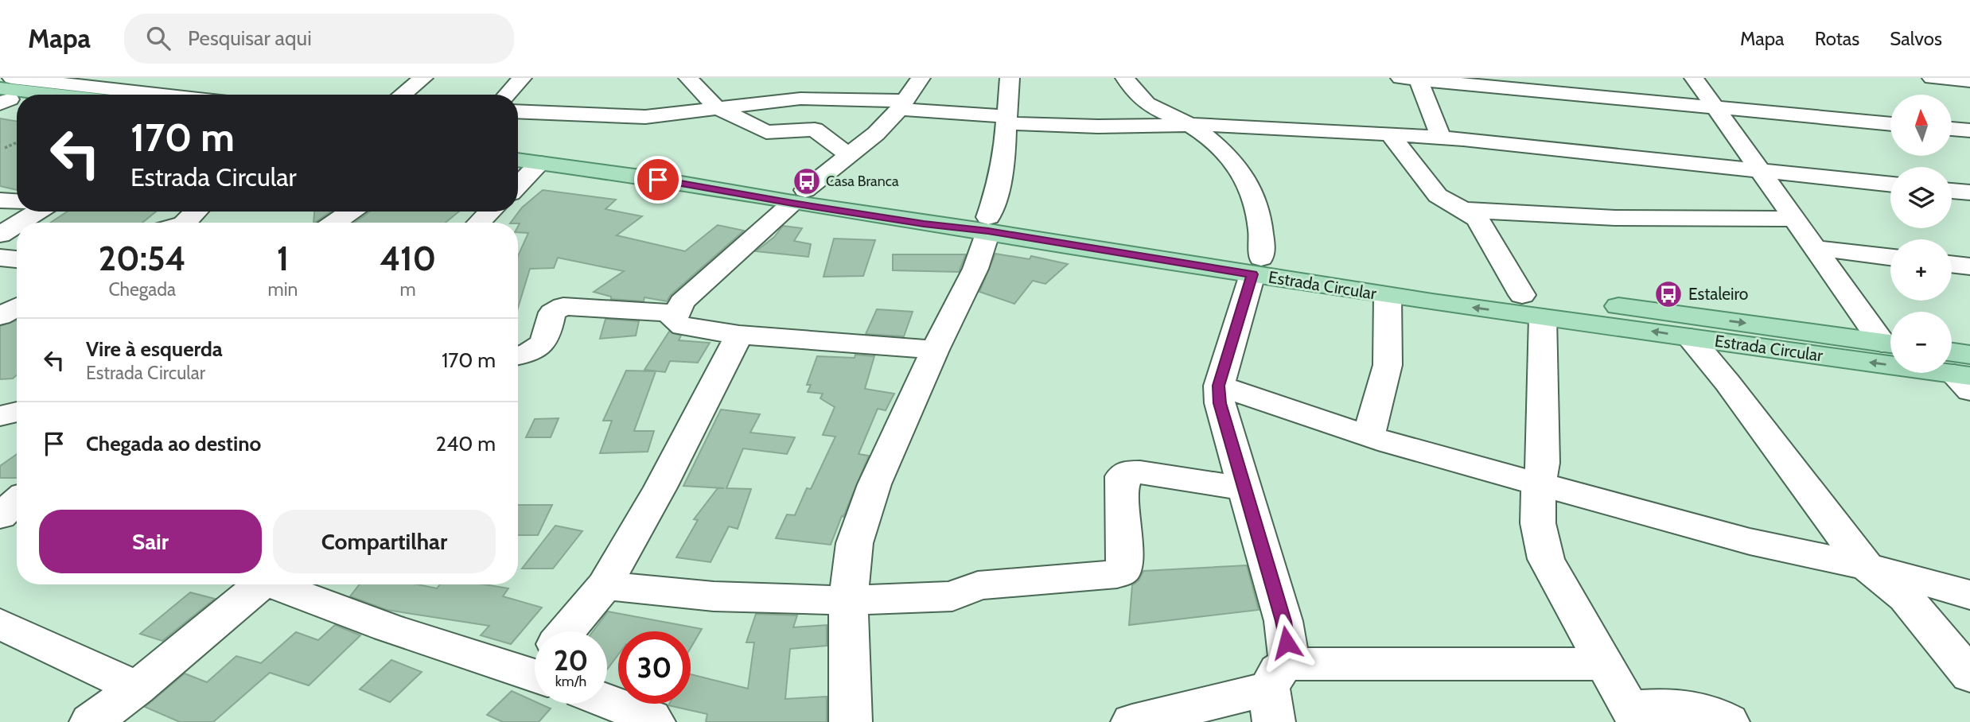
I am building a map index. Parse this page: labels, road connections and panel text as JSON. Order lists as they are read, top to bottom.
{
  "streets": {
    "main road": ["Estrada Circular"]
  },
  "places": {
    "bus stop": ["Casa Branca", "Estaleiro"]
  },
  "north": "top",
  "page": {
    "header": "Mapa",
    "search": "Pesquisar aqui",
    "nav": ["Mapa", "Rotas", "Salvos"],
    "map_buttons": ["+", "−"],
    "turn": ["170 m", "Estrada Circular"],
    "eta": [
      "20:54",
      "Chegada",
      "1",
      "min",
      "410",
      "m"
    ],
    "list": [
      {
        "name": "Vire à esquerda",
        "note": "Estrada Circular",
        "value": "170 m"
      },
      {
        "name": "Chegada ao destino",
        "value": "240 m"
      }
    ],
    "buttons": ["Sair", "Compartilhar"],
    "speed": "20 km/h",
    "limit": "30"
  }
}
